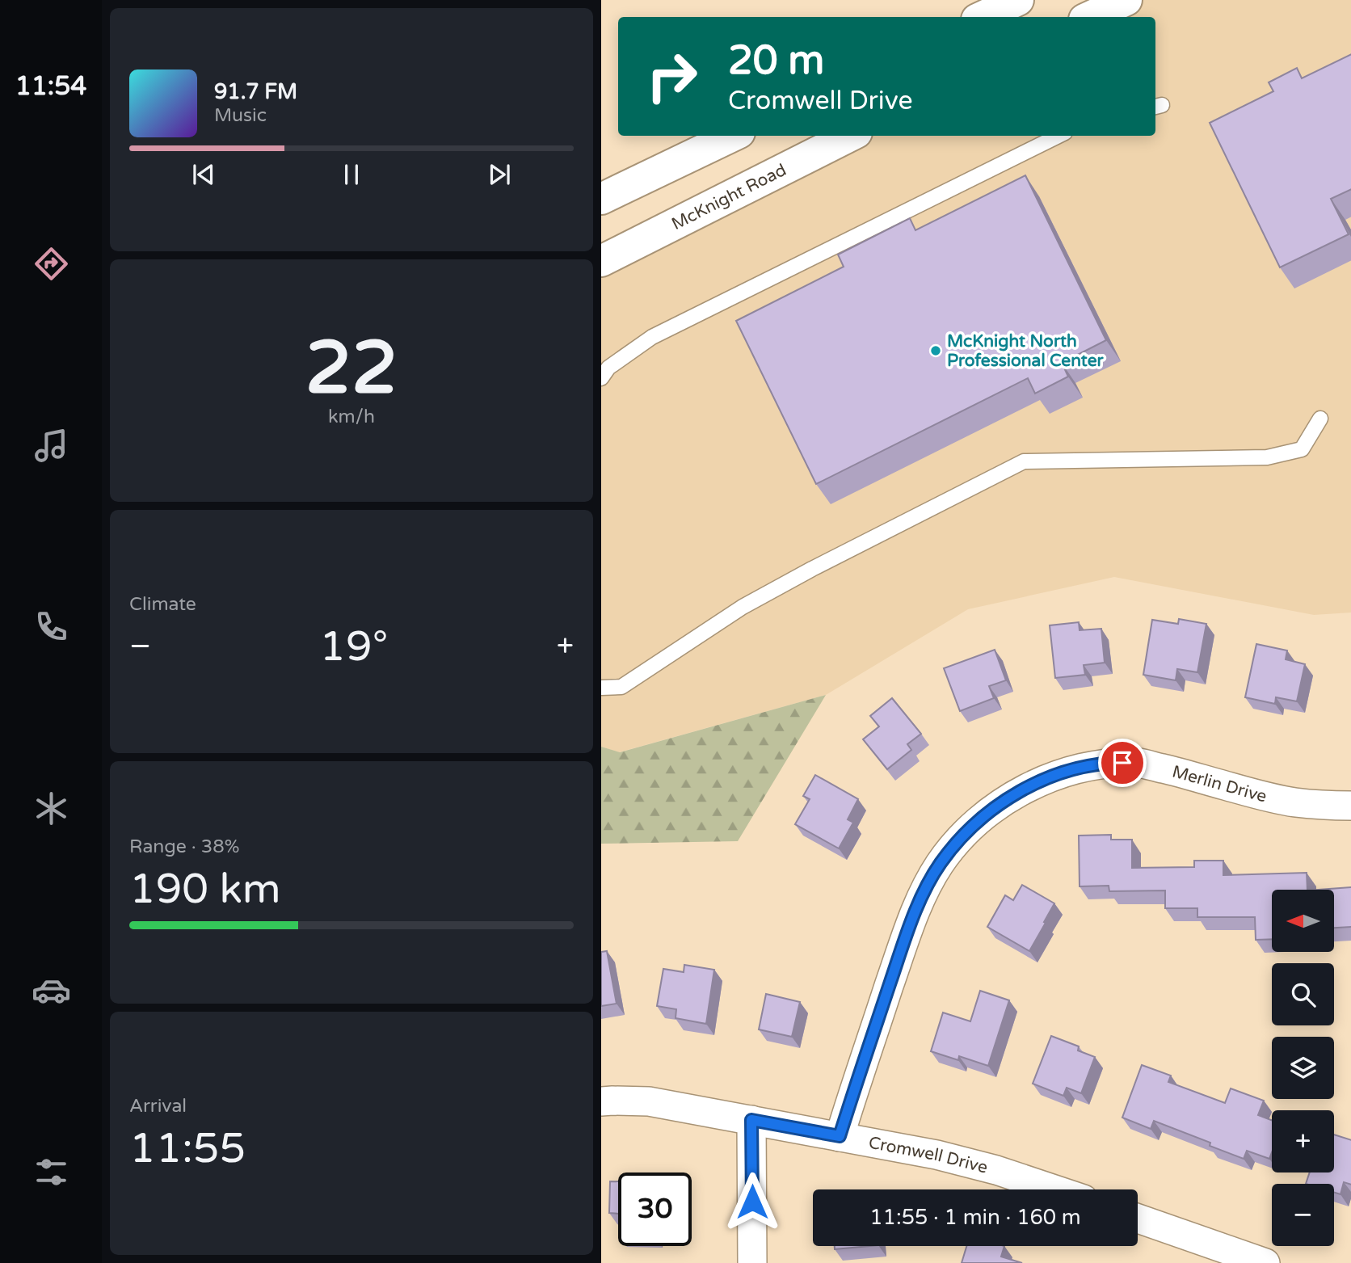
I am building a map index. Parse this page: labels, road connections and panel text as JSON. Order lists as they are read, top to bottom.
{
  "streets": {
    "highway": ["McKnight Road"],
    "street": ["Merlin Drive", "Cromwell Drive"]
  },
  "crossings": [
    ["Merlin Drive", "Cromwell Drive"]
  ],
  "places": ["McKnight North Professional Center"],
  "north": "left",
  "page": {
    "tabs": "11:54",
    "turn": ["20 m", "Cromwell Drive"],
    "song": ["91.7 FM", "Music"],
    "tile": [
      ["22", "km/h"],
      "Climate",
      ["Range · 38%", "190 km"],
      ["Arrival", "11:55"]
    ],
    "heat": ["−", "19°", "+"],
    "map_buttons": ["+", "−"],
    "limit": "30",
    "trip": "11:55 · 1 min · 160 m"
  }
}
